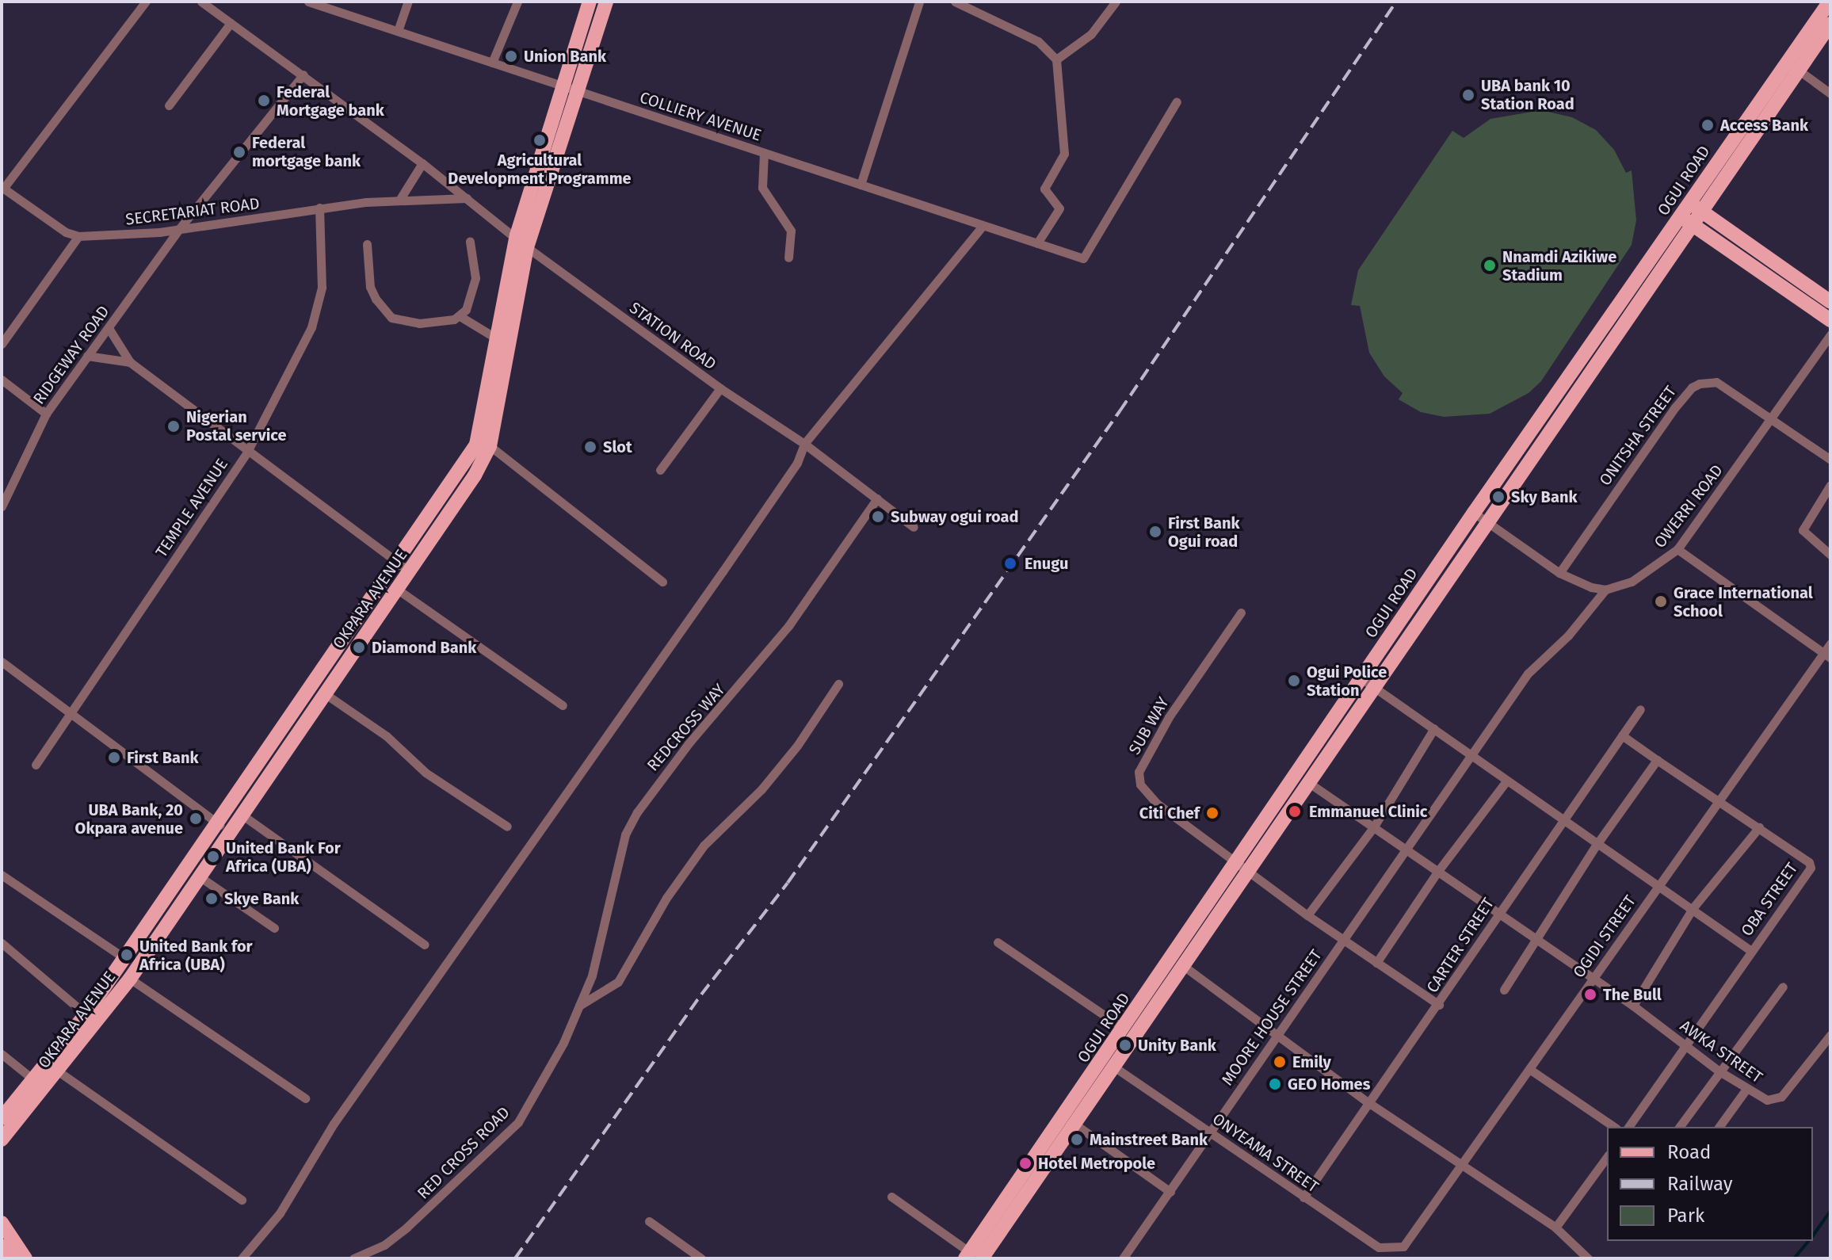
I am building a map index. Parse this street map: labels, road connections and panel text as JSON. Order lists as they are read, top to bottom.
{
  "streets": {
    "main road": ["OGUI ROAD", "OKPARA AVENUE"],
    "street": [
      "COLLIERY AVENUE",
      "SECRETARIAT ROAD",
      "STATION ROAD",
      "RIDGEWAY ROAD",
      "ONITSHA STREET",
      "OWERRI ROAD",
      "TEMPLE AVENUE",
      "SUB WAY",
      "REDCROSS WAY",
      "OBA STREET",
      "OGIDI STREET",
      "CARTER STREET",
      "MOORE HOUSE STREET",
      "AWKA STREET",
      "RED CROSS ROAD",
      "ONYEAMA STREET"
    ]
  },
  "crossings": [
    ["COLLIERY AVENUE", "OKPARA AVENUE"],
    ["OGUI ROAD", "SUB WAY"],
    ["OGUI ROAD", "AWKA STREET"],
    ["OGUI ROAD", "ONYEAMA STREET"],
    ["SECRETARIAT ROAD", "RIDGEWAY ROAD"],
    ["SECRETARIAT ROAD", "TEMPLE AVENUE"],
    ["STATION ROAD", "OKPARA AVENUE"],
    ["STATION ROAD", "REDCROSS WAY"],
    ["ONITSHA STREET", "OWERRI ROAD"],
    ["OWERRI ROAD", "MOORE HOUSE STREET"],
    ["REDCROSS WAY", "RED CROSS ROAD"],
    ["OBA STREET", "OGIDI STREET"],
    ["OBA STREET", "CARTER STREET"],
    ["OBA STREET", "AWKA STREET"],
    ["OGIDI STREET", "AWKA STREET"],
    ["OGIDI STREET", "ONYEAMA STREET"],
    ["CARTER STREET", "AWKA STREET"],
    ["CARTER STREET", "ONYEAMA STREET"],
    ["MOORE HOUSE STREET", "AWKA STREET"],
    ["MOORE HOUSE STREET", "ONYEAMA STREET"]
  ],
  "places": [
    "Union Bank",
    "UBA bank 10 Station Road",
    "Federal Mortgage bank",
    "Access Bank",
    "Agricultural Development Programme",
    "Federal mortgage bank",
    "Nnamdi Azikiwe Stadium",
    "Nigerian Postal service",
    "Slot",
    "Sky Bank",
    "Subway ogui road",
    "First Bank Ogui road",
    "Enugu",
    "Grace International School",
    "Diamond Bank",
    "Ogui Police Station",
    "First Bank",
    "Emmanuel Clinic",
    "Citi Chef",
    "UBA Bank, 20 Okpara avenue",
    "United Bank For Africa (UBA)",
    "Skye Bank",
    "United Bank for Africa (UBA)",
    "The Bull",
    "Unity Bank",
    "Emily",
    "GEO Homes",
    "Mainstreet Bank",
    "Hotel Metropole"
  ],
  "legend": ["Road", "Railway", "Park"]
}
